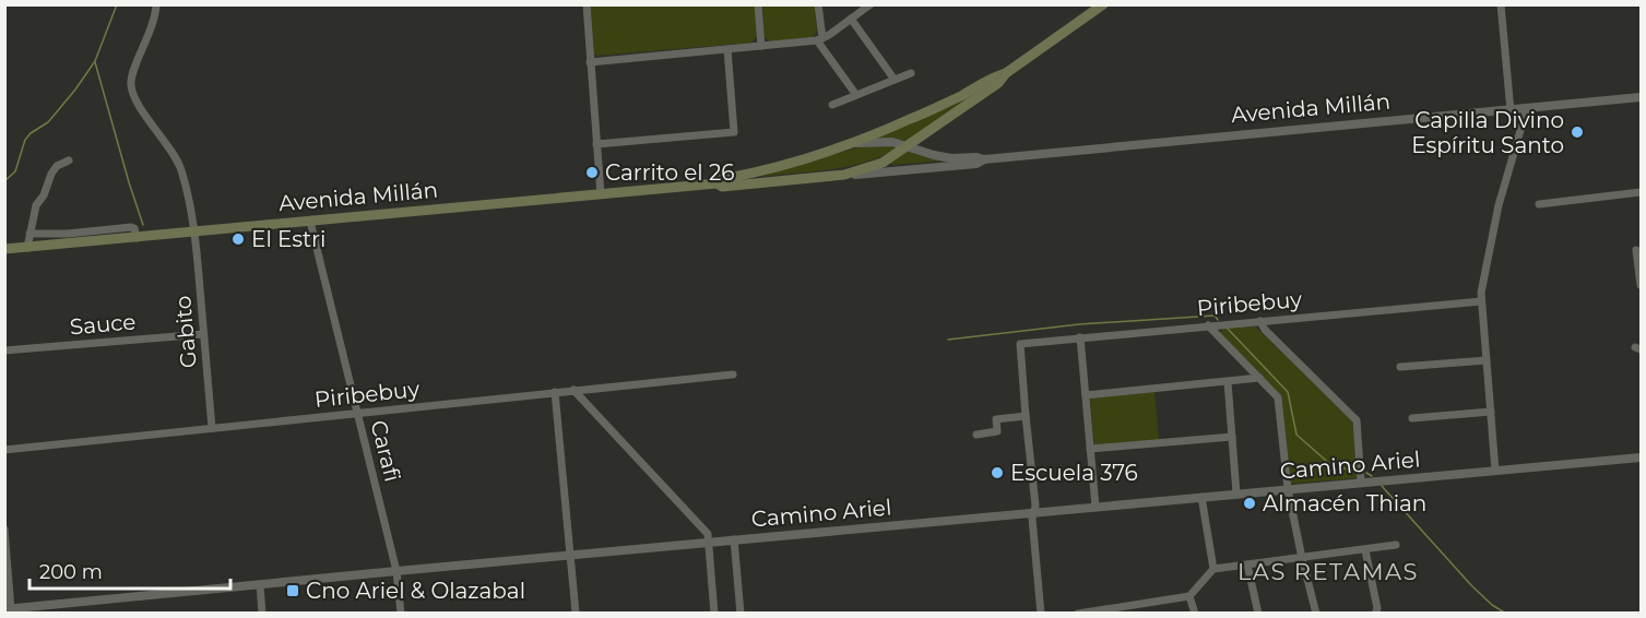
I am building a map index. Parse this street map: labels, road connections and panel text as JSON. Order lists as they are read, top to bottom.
{
  "streets": {
    "main road": ["Avenida Millán"],
    "street": [
      "Piribebuy",
      "Sauce",
      "Gabito",
      "Carafi",
      "Camino Ariel"
    ]
  },
  "crossings": [
    ["Avenida Millán", "Gabito"],
    ["Avenida Millán", "Carafi"],
    ["Piribebuy", "Gabito"],
    ["Piribebuy", "Carafi"],
    ["Sauce", "Gabito"],
    ["Carafi", "Camino Ariel"]
  ],
  "districts": ["LAS RETAMAS"],
  "places": {
    "other": [
      "Capilla Divino Espíritu Santo",
      "Carrito el 26",
      "El Estri",
      "Escuela 376",
      "Almacén Thian"
    ],
    "transit": ["Cno Ariel & Olazabal"]
  },
  "scale_bar": "200 m"
}
